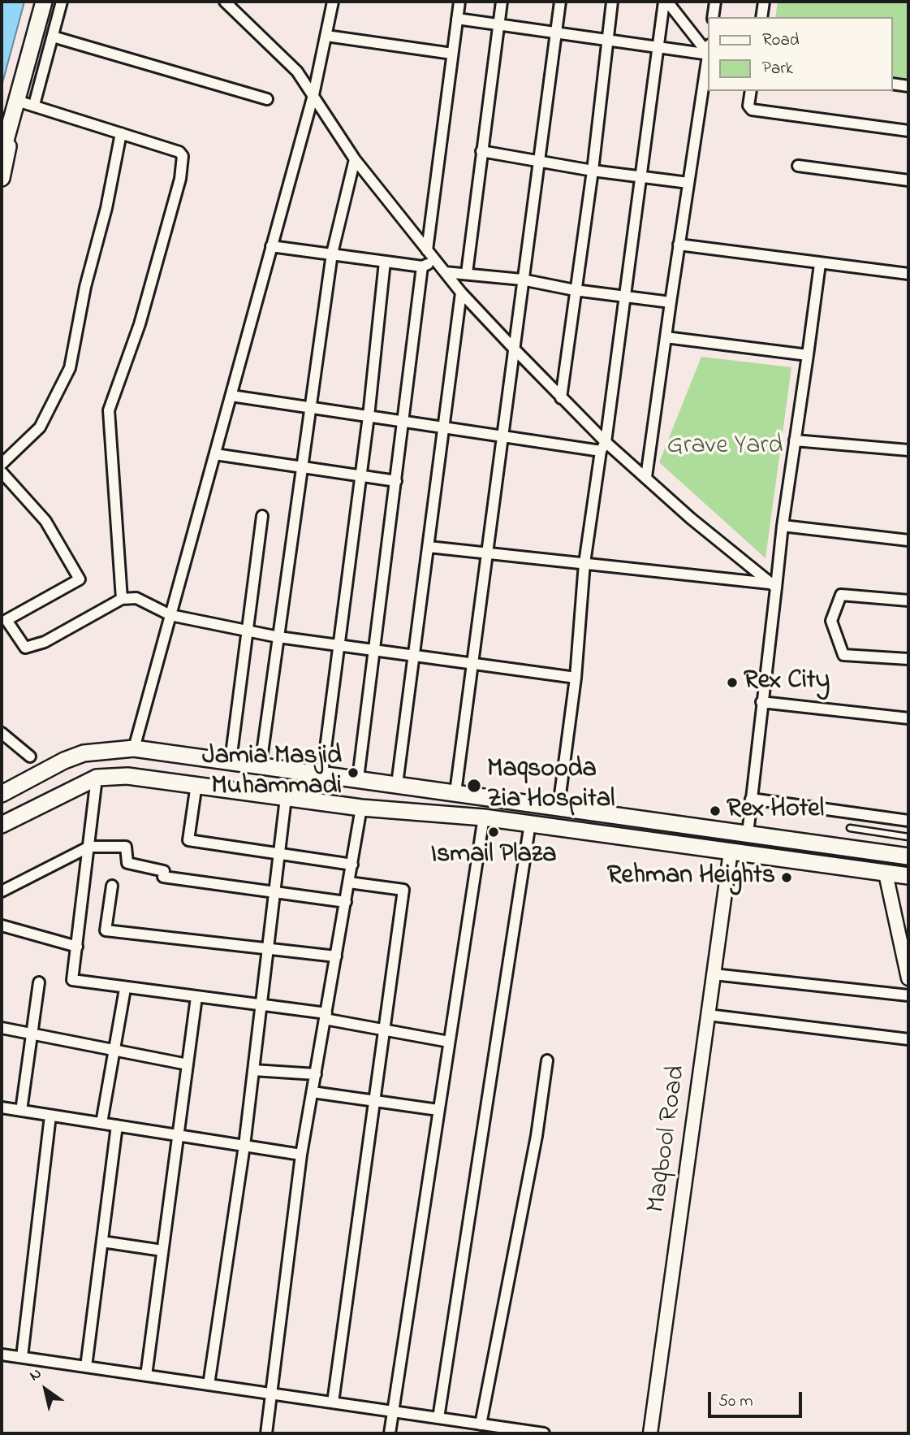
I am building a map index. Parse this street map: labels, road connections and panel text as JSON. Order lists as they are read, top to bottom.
{
  "streets": {
    "street": ["Maqbool Road"]
  },
  "parks": ["Grave Yard"],
  "places": [
    "Rex City",
    "Jamia Masjid Muhammadi",
    "Maqsooda Zia Hospital",
    "Rex Hotel",
    "Ismail Plaza",
    "Rehman Heights"
  ],
  "legend": ["Road", "Park"],
  "scale_bar": "50 m",
  "north": "top left"
}
